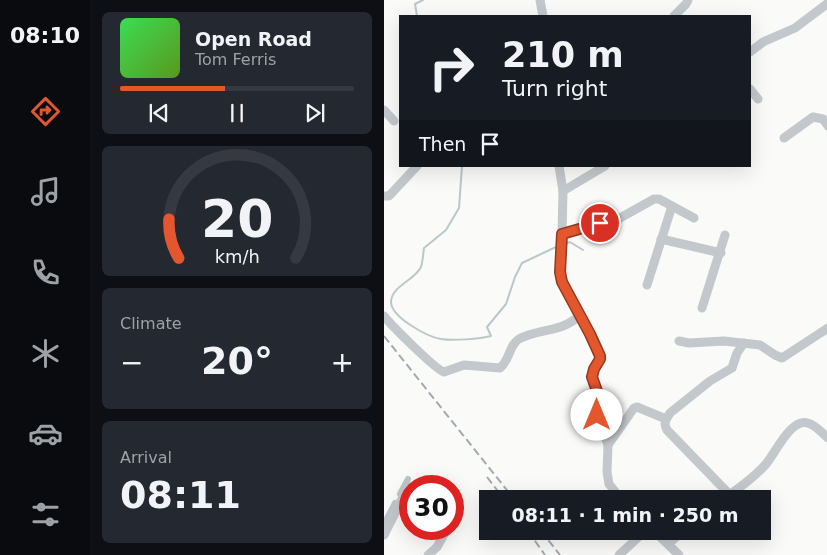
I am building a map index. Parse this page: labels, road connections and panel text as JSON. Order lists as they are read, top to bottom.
{
  "page": {
    "tabs": "08:10",
    "turn": ["210 m", "Turn right"],
    "song": ["Open Road", "Tom Ferris"],
    "then": "Then",
    "tile": [
      "Climate",
      ["Arrival", "08:11"]
    ],
    "heat": ["−", "20°", "+"],
    "limit": "30",
    "trip": "08:11 · 1 min · 250 m",
    "gauge": ["20", "km/h"]
  }
}
